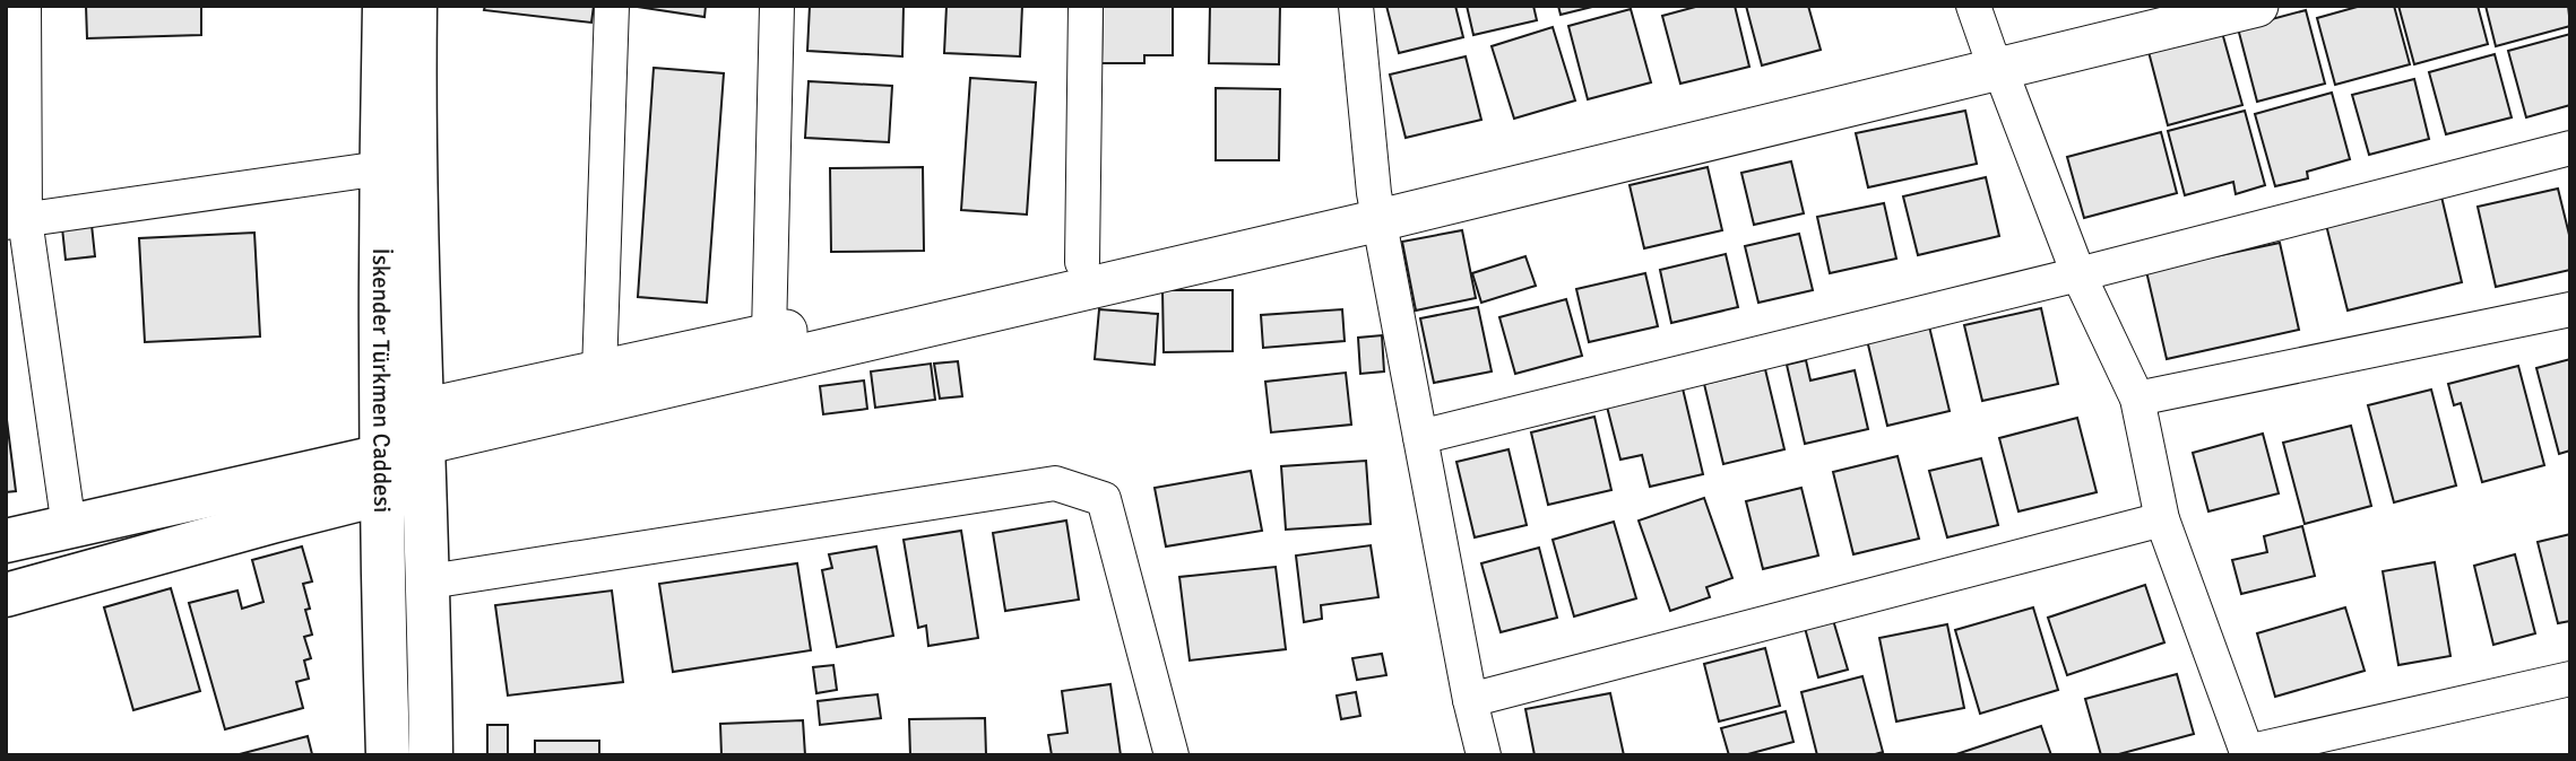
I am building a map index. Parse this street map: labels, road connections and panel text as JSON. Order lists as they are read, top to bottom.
{
  "streets": {
    "main road": ["İskender Türkmen Caddesi"]
  }
}
